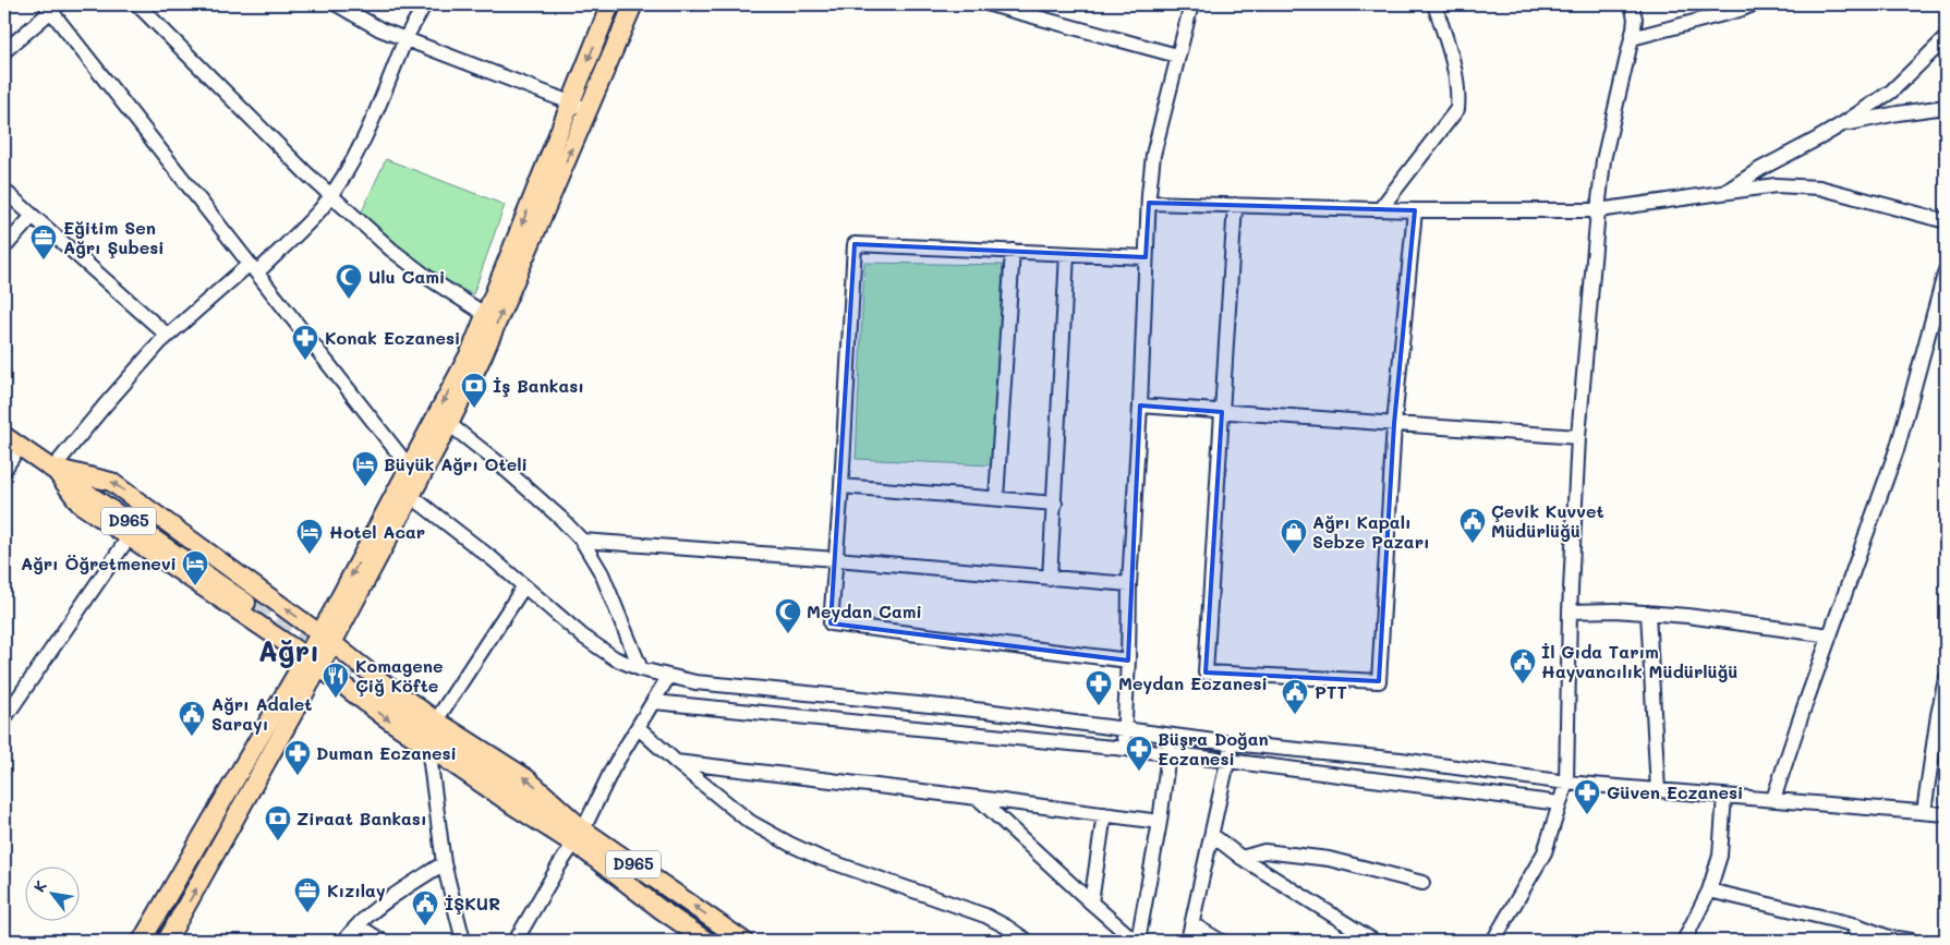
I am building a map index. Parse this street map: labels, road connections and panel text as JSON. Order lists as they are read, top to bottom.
{
  "streets": {
    "main road": ["D965"]
  },
  "districts": ["Ağrı"],
  "places": {
    "office": ["Eğitim Sen Ağrı Şubesi", "Kızılay"],
    "mosque": ["Ulu Cami", "Meydan Cami"],
    "pharmacy": [
      "Konak Eczanesi",
      "Meydan Eczanesi",
      "Büşra Doğan Eczanesi",
      "Duman Eczanesi",
      "Güven Eczanesi"
    ],
    "bank": ["İş Bankası", "Ziraat Bankası"],
    "hotel": ["Büyük Ağrı Oteli", "Hotel Acar", "Ağrı Öğretmenevi"],
    "public building": [
      "Çevik Kuvvet Müdürlüğü",
      "İl Gıda Tarım Hayvancılık Müdürlüğü",
      "PTT",
      "Ağrı Adalet Sarayı",
      "İŞKUR"
    ],
    "shop": ["Ağrı Kapalı Sebze Pazarı"],
    "restaurant": ["Komagene Çiğ Köfte"]
  },
  "north": "top left"
}
